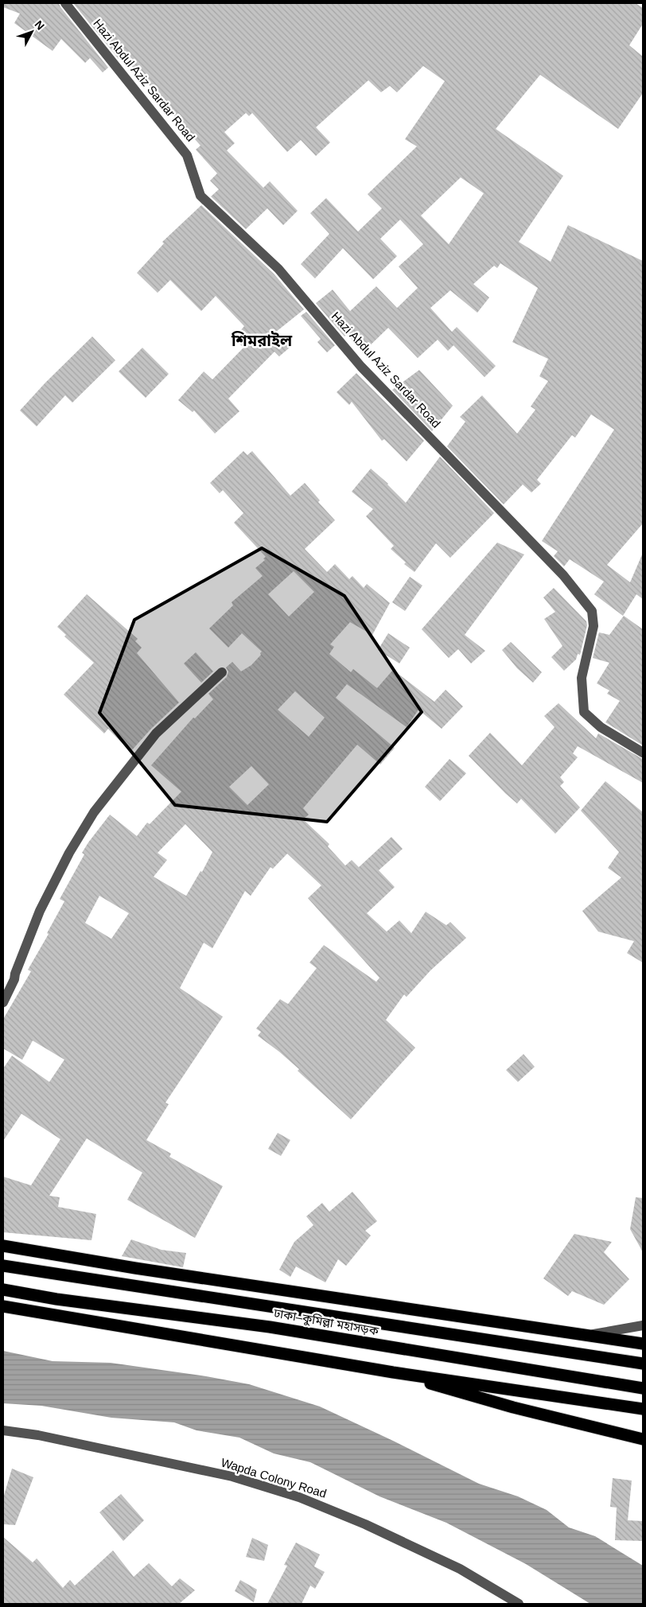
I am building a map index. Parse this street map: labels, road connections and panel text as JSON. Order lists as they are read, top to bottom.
{
  "streets": {
    "highway": ["ঢাকা–কুমিল্লা মহাসড়ক"],
    "street": ["Hazi Abdul Aziz Sardar Road", "Wapda Colony Road"]
  },
  "districts": ["শিমরাইল"],
  "north": "top right"
}
